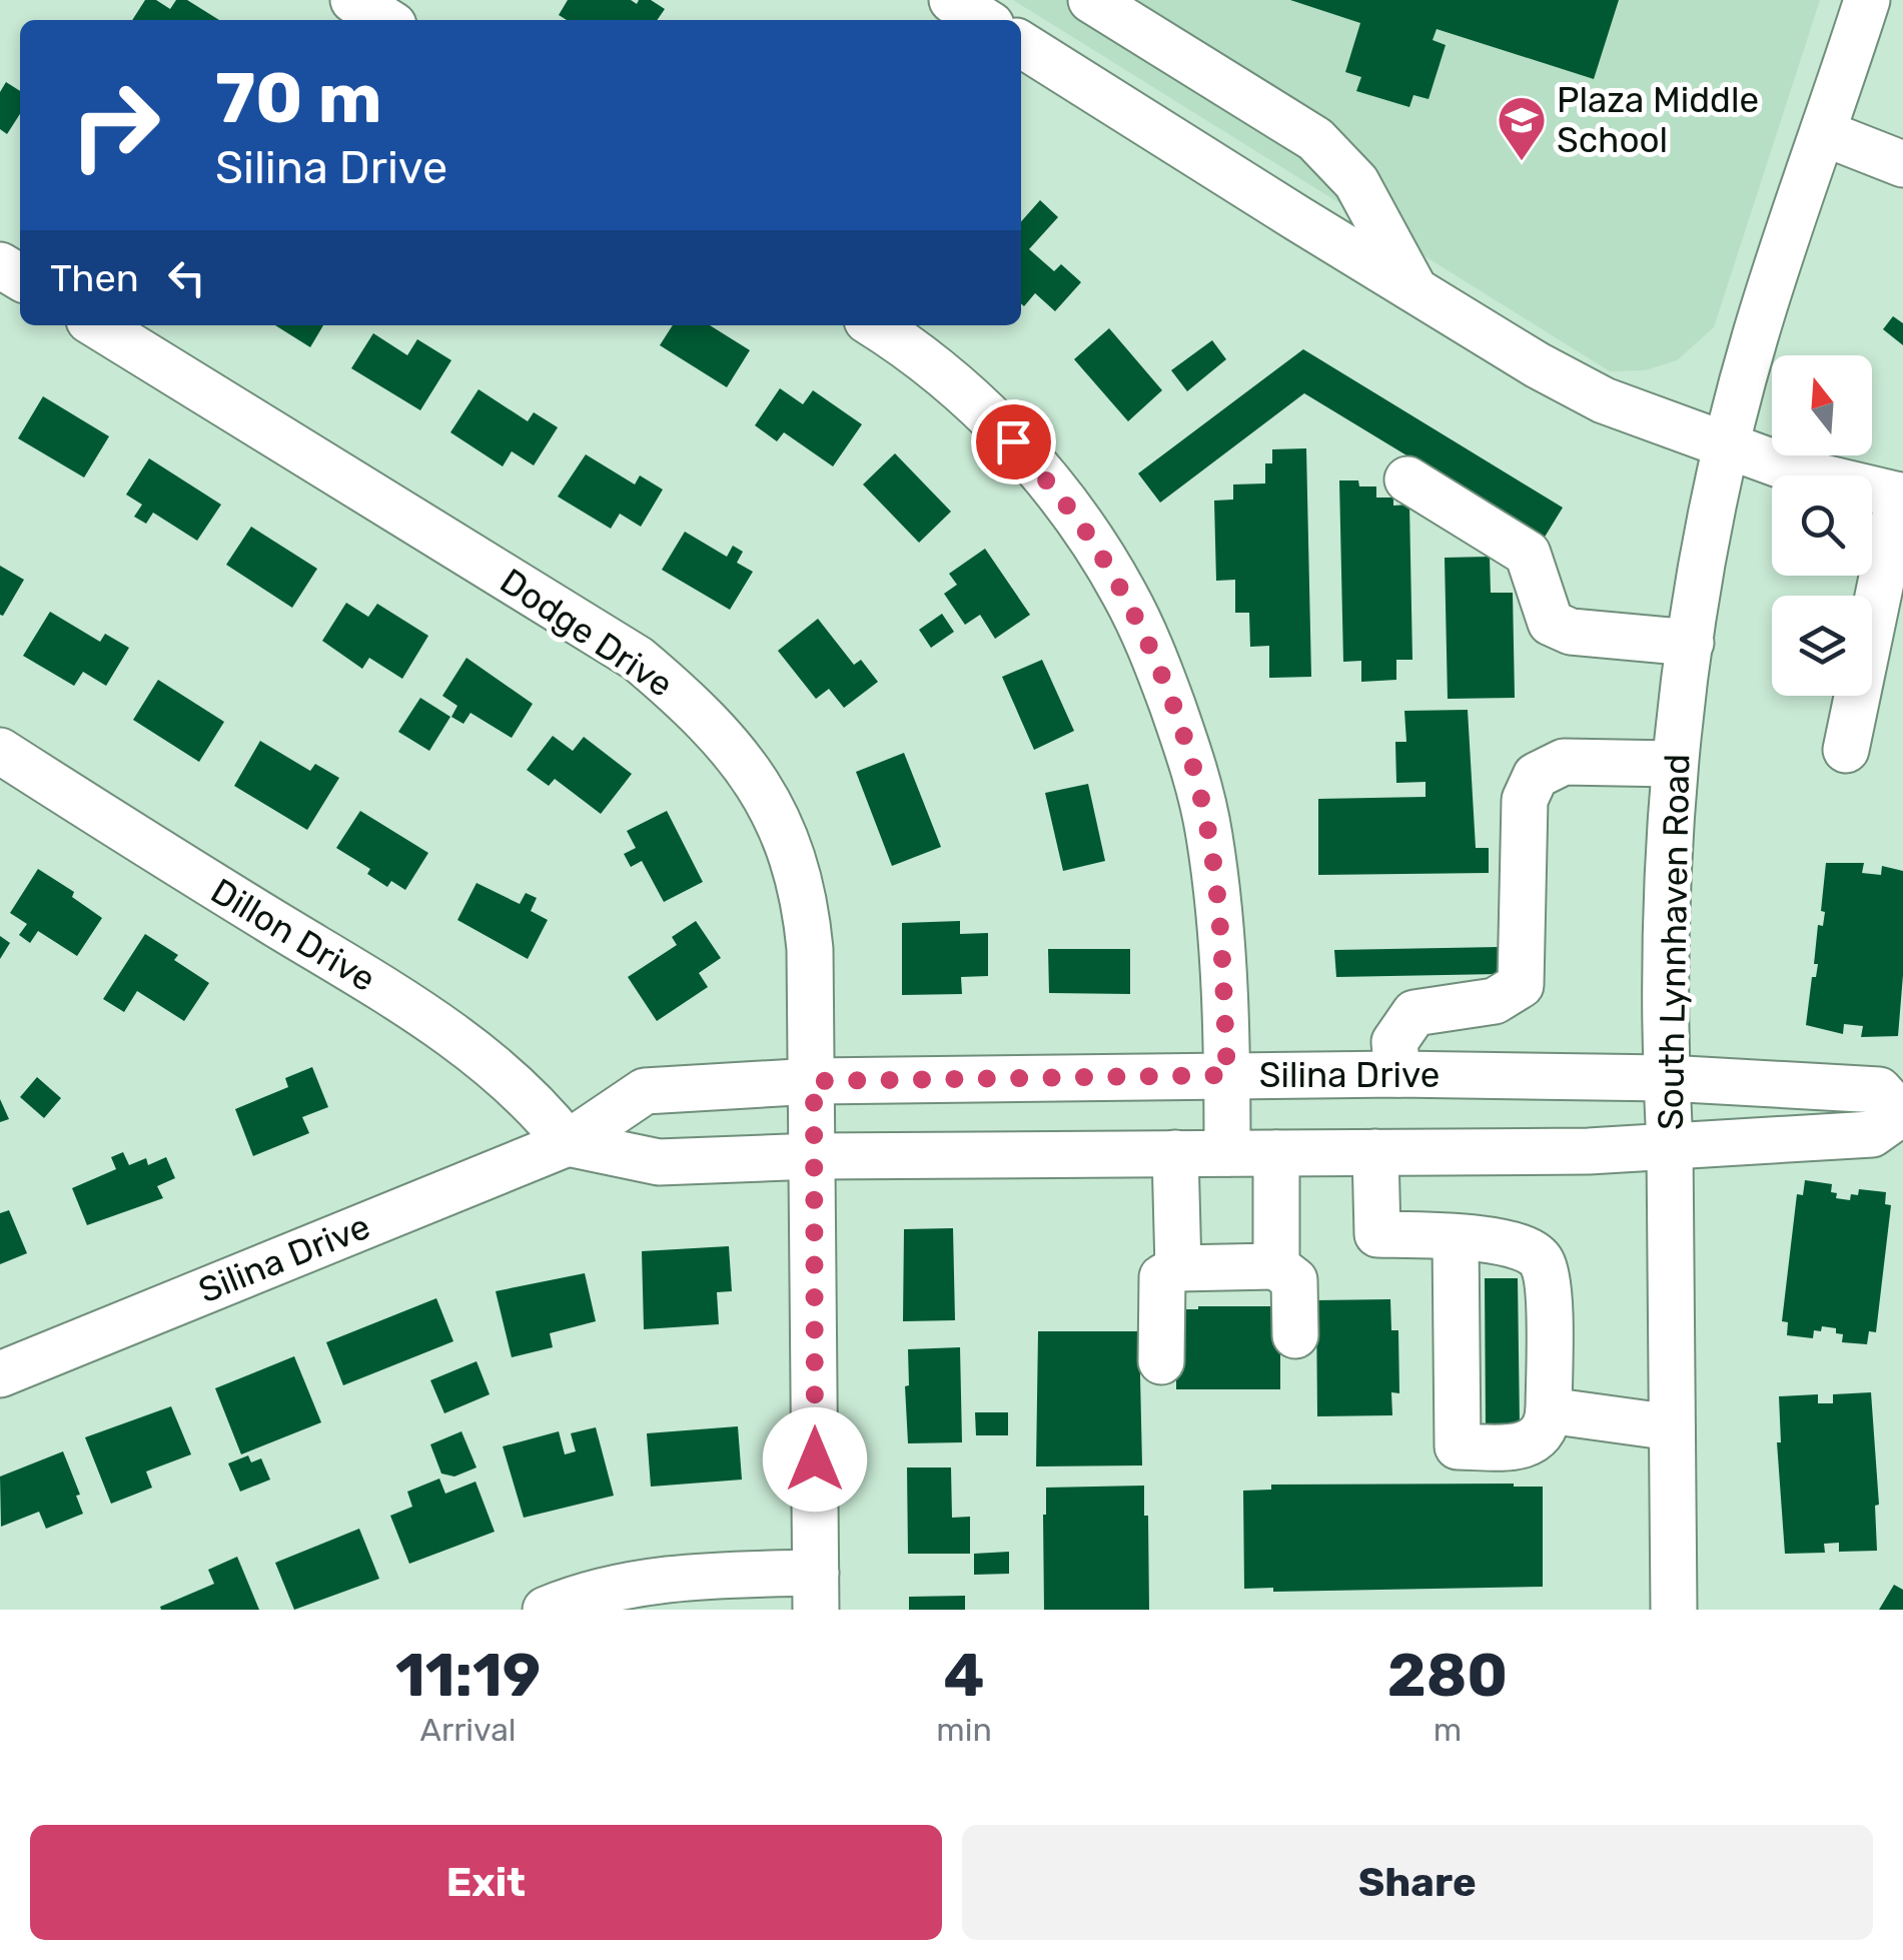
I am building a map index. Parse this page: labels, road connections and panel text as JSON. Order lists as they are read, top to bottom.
{
  "streets": {
    "street": [
      "Dodge Drive",
      "Dillon Drive",
      "South Lynnhaven Road",
      "Silina Drive"
    ]
  },
  "crossings": [
    ["Dodge Drive", "Silina Drive"],
    ["Dillon Drive", "Silina Drive"],
    ["South Lynnhaven Road", "Silina Drive"]
  ],
  "places": {
    "school or university": ["Plaza Middle School"]
  },
  "north": "top",
  "page": {
    "turn": ["70 m", "Silina Drive"],
    "then": "Then",
    "eta": [
      "11:19",
      "Arrival",
      "4",
      "min",
      "280",
      "m"
    ],
    "buttons": ["Exit", "Share"]
  }
}
